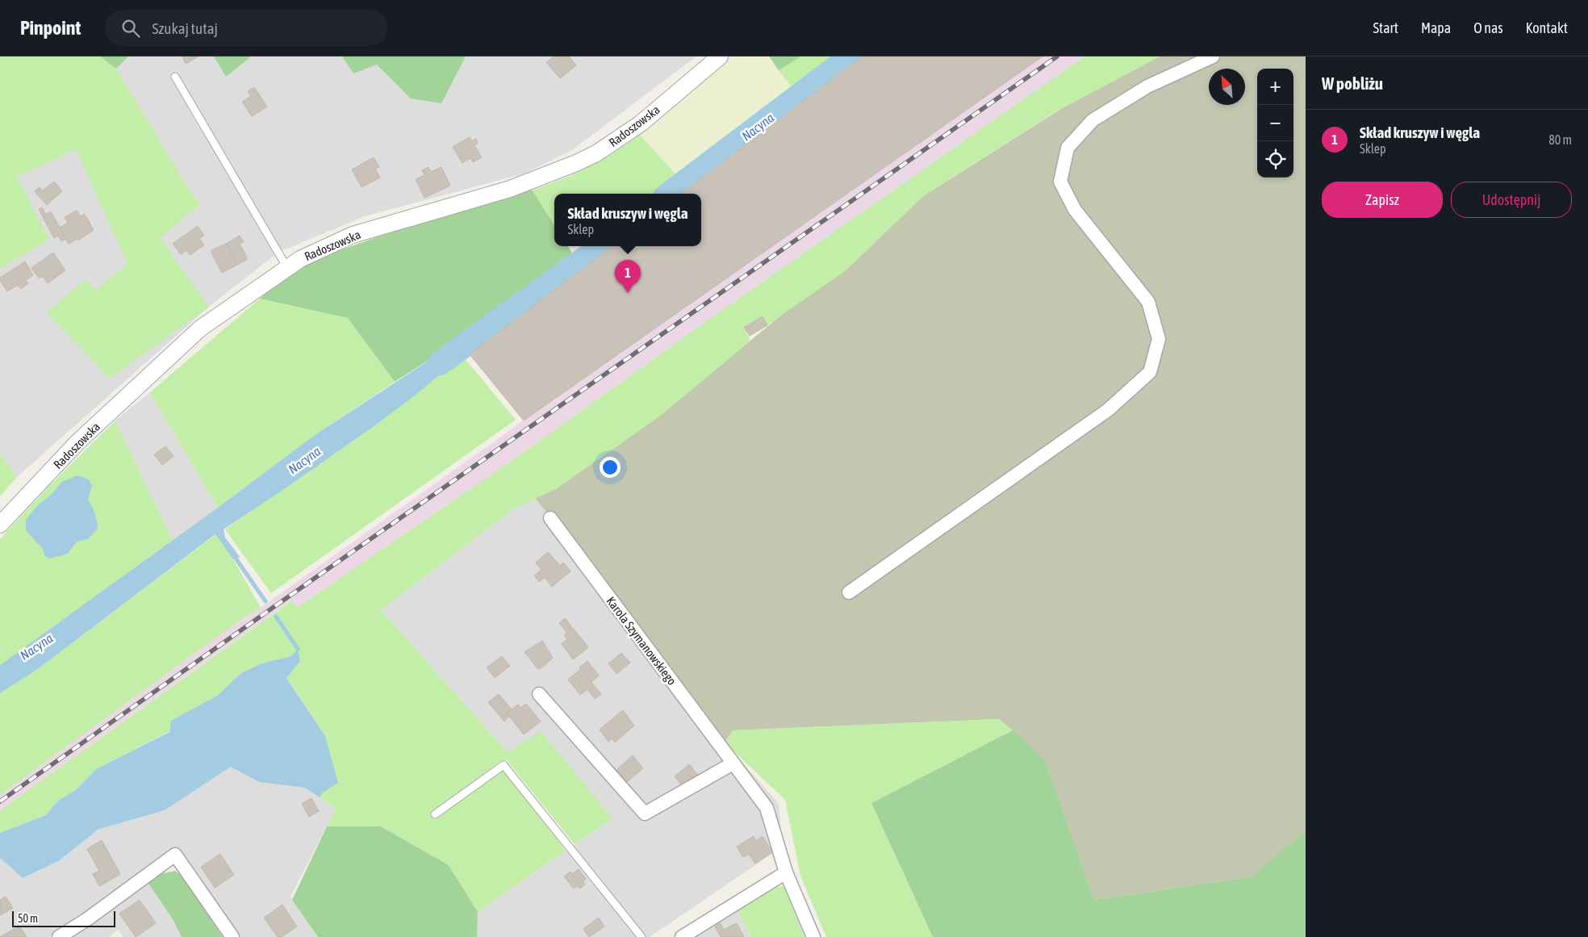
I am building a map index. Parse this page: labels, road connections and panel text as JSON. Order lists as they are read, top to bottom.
{
  "streets": {
    "street": ["Radoszowska", "Karola Szymanowskiego"]
  },
  "water": ["Nacyna"],
  "scale_bar": "50 m",
  "north": "top left",
  "page": {
    "header": "Pinpoint",
    "search": "Szukaj tutaj",
    "nav": [
      "Start",
      "Mapa",
      "O nas",
      "Kontakt"
    ],
    "heading": "W pobliżu",
    "map_buttons": ["+", "−"],
    "list": [
      {
        "mark": "1",
        "name": "Skład kruszyw i węgla",
        "note": "Sklep",
        "value": "80 m"
      }
    ],
    "buttons": ["Zapisz", "Udostępnij"],
    "popup": ["Skład kruszyw i węgla", "Sklep"],
    "pins": "1",
    "scale": "50 m"
  }
}
